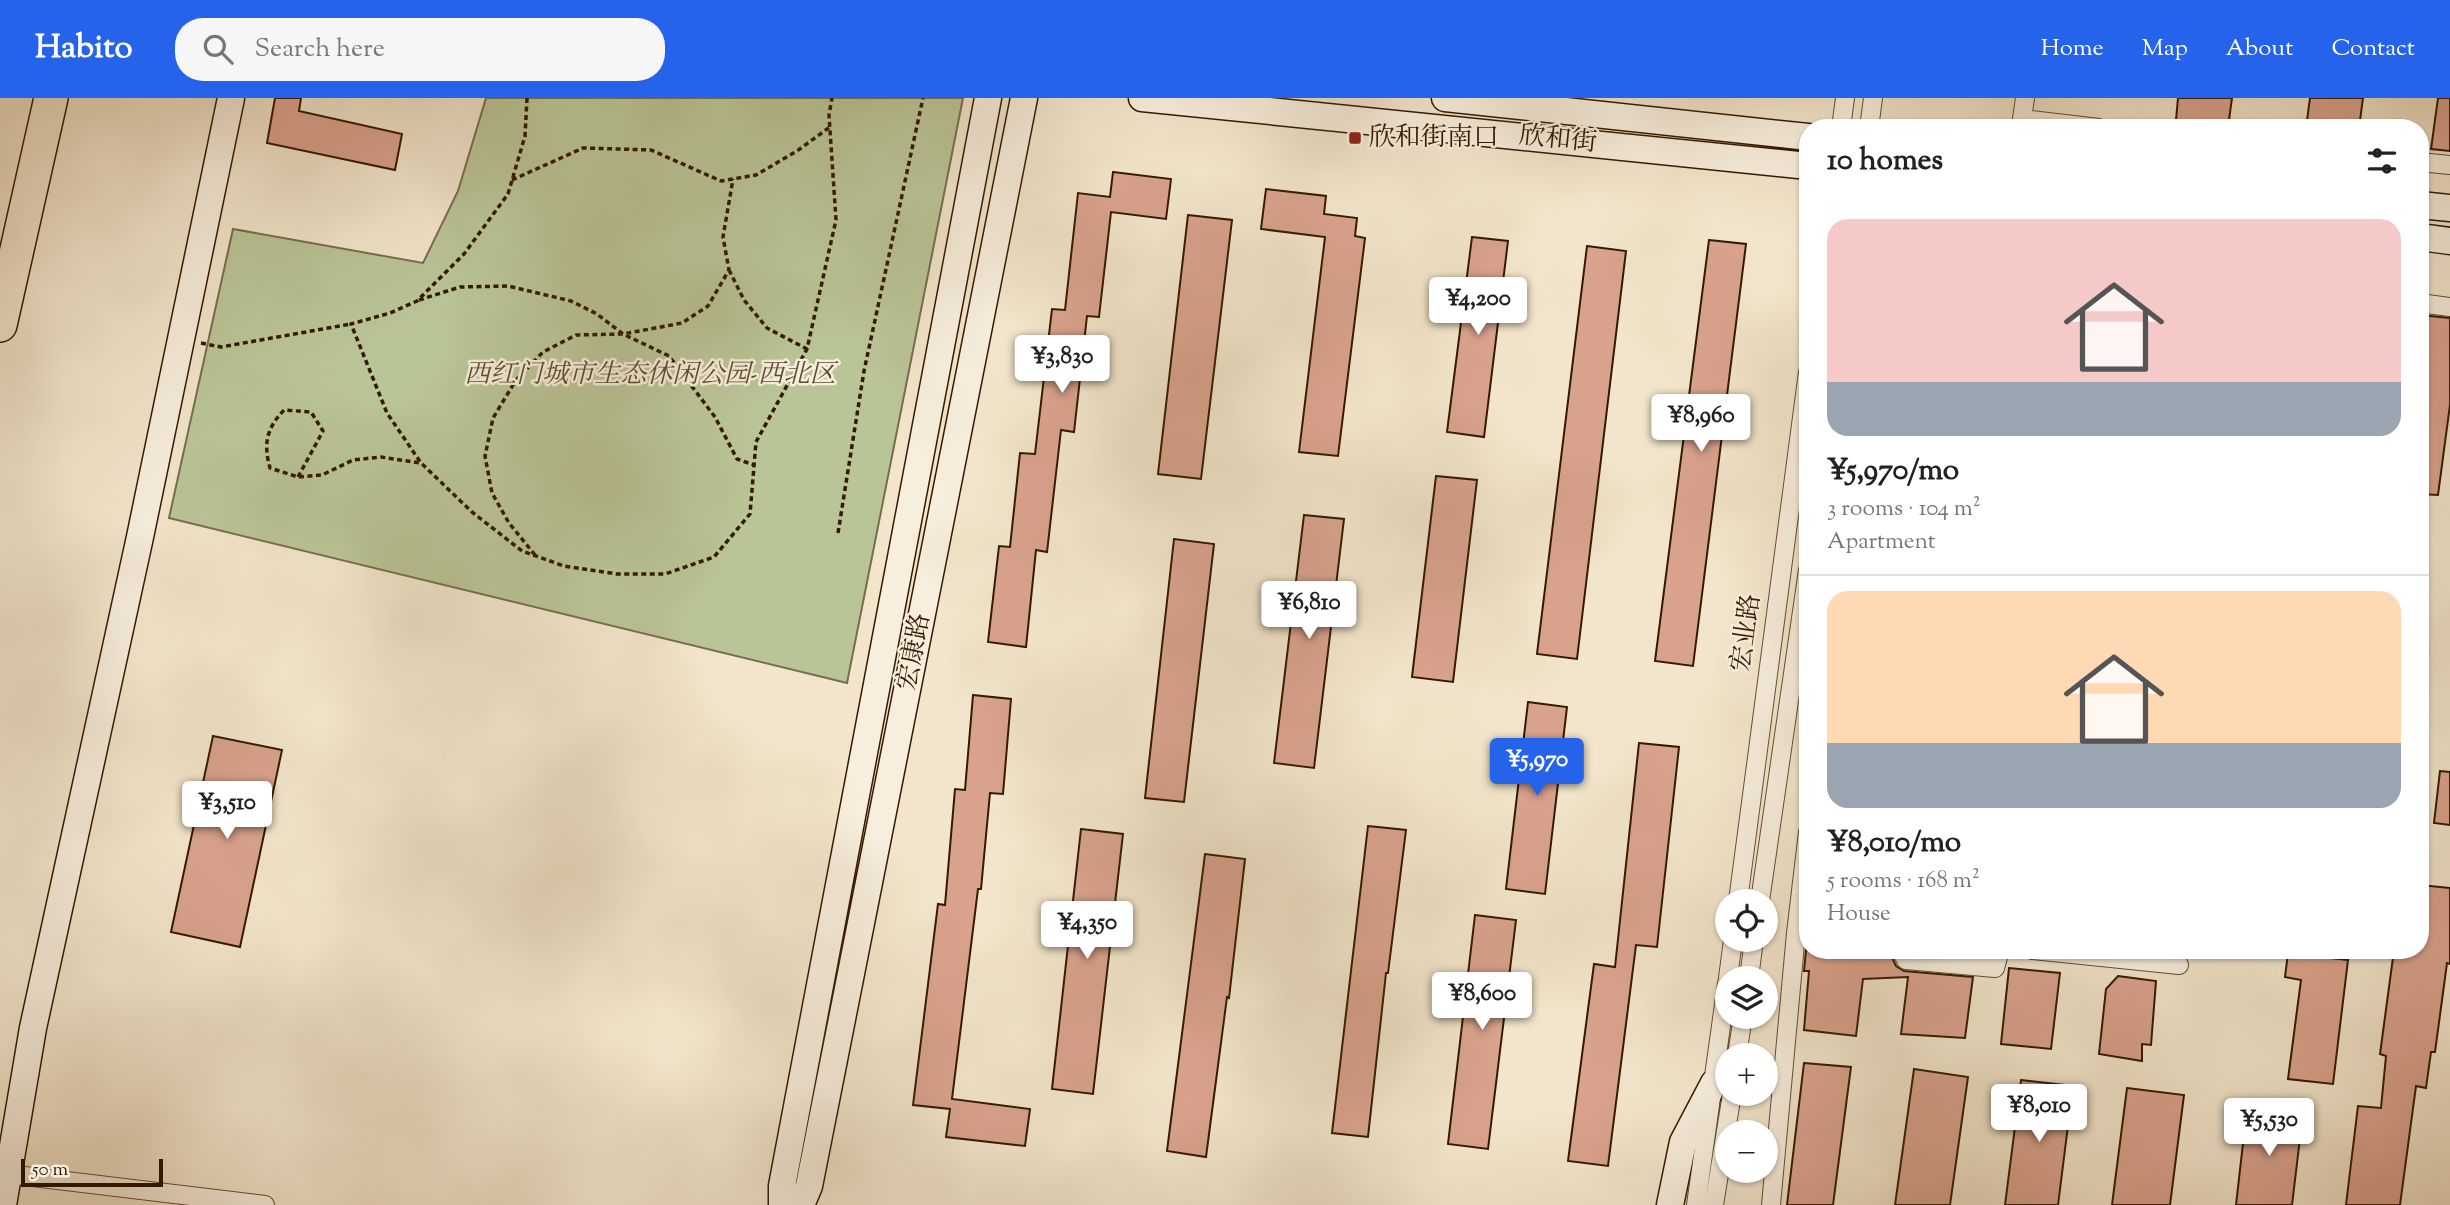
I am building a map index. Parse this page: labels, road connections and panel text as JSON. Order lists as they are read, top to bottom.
{
  "streets": {
    "street": ["欣和街", "宏业路", "宏康路"]
  },
  "parks": ["西红门城市生态休闲公园-西北区"],
  "places": {
    "transit": ["欣和街南口"]
  },
  "scale_bar": "50 m",
  "page": {
    "header": "Habito",
    "search": "Search here",
    "nav": [
      "Home",
      "Map",
      "About",
      "Contact"
    ],
    "heading": "10 homes",
    "list": [
      {
        "name": "¥5,970/mo",
        "note": "3 rooms · 104 m² · Apartment"
      },
      {
        "name": "¥8,010/mo",
        "note": "5 rooms · 168 m² · House"
      }
    ],
    "price": [
      "¥4,200",
      "¥3,830",
      "¥8,960",
      "¥6,810",
      "¥5,970",
      "¥3,510",
      "¥4,350",
      "¥8,600",
      "¥8,010",
      "¥5,530"
    ],
    "map_buttons": ["+", "−"],
    "scale": "50 m"
  }
}
